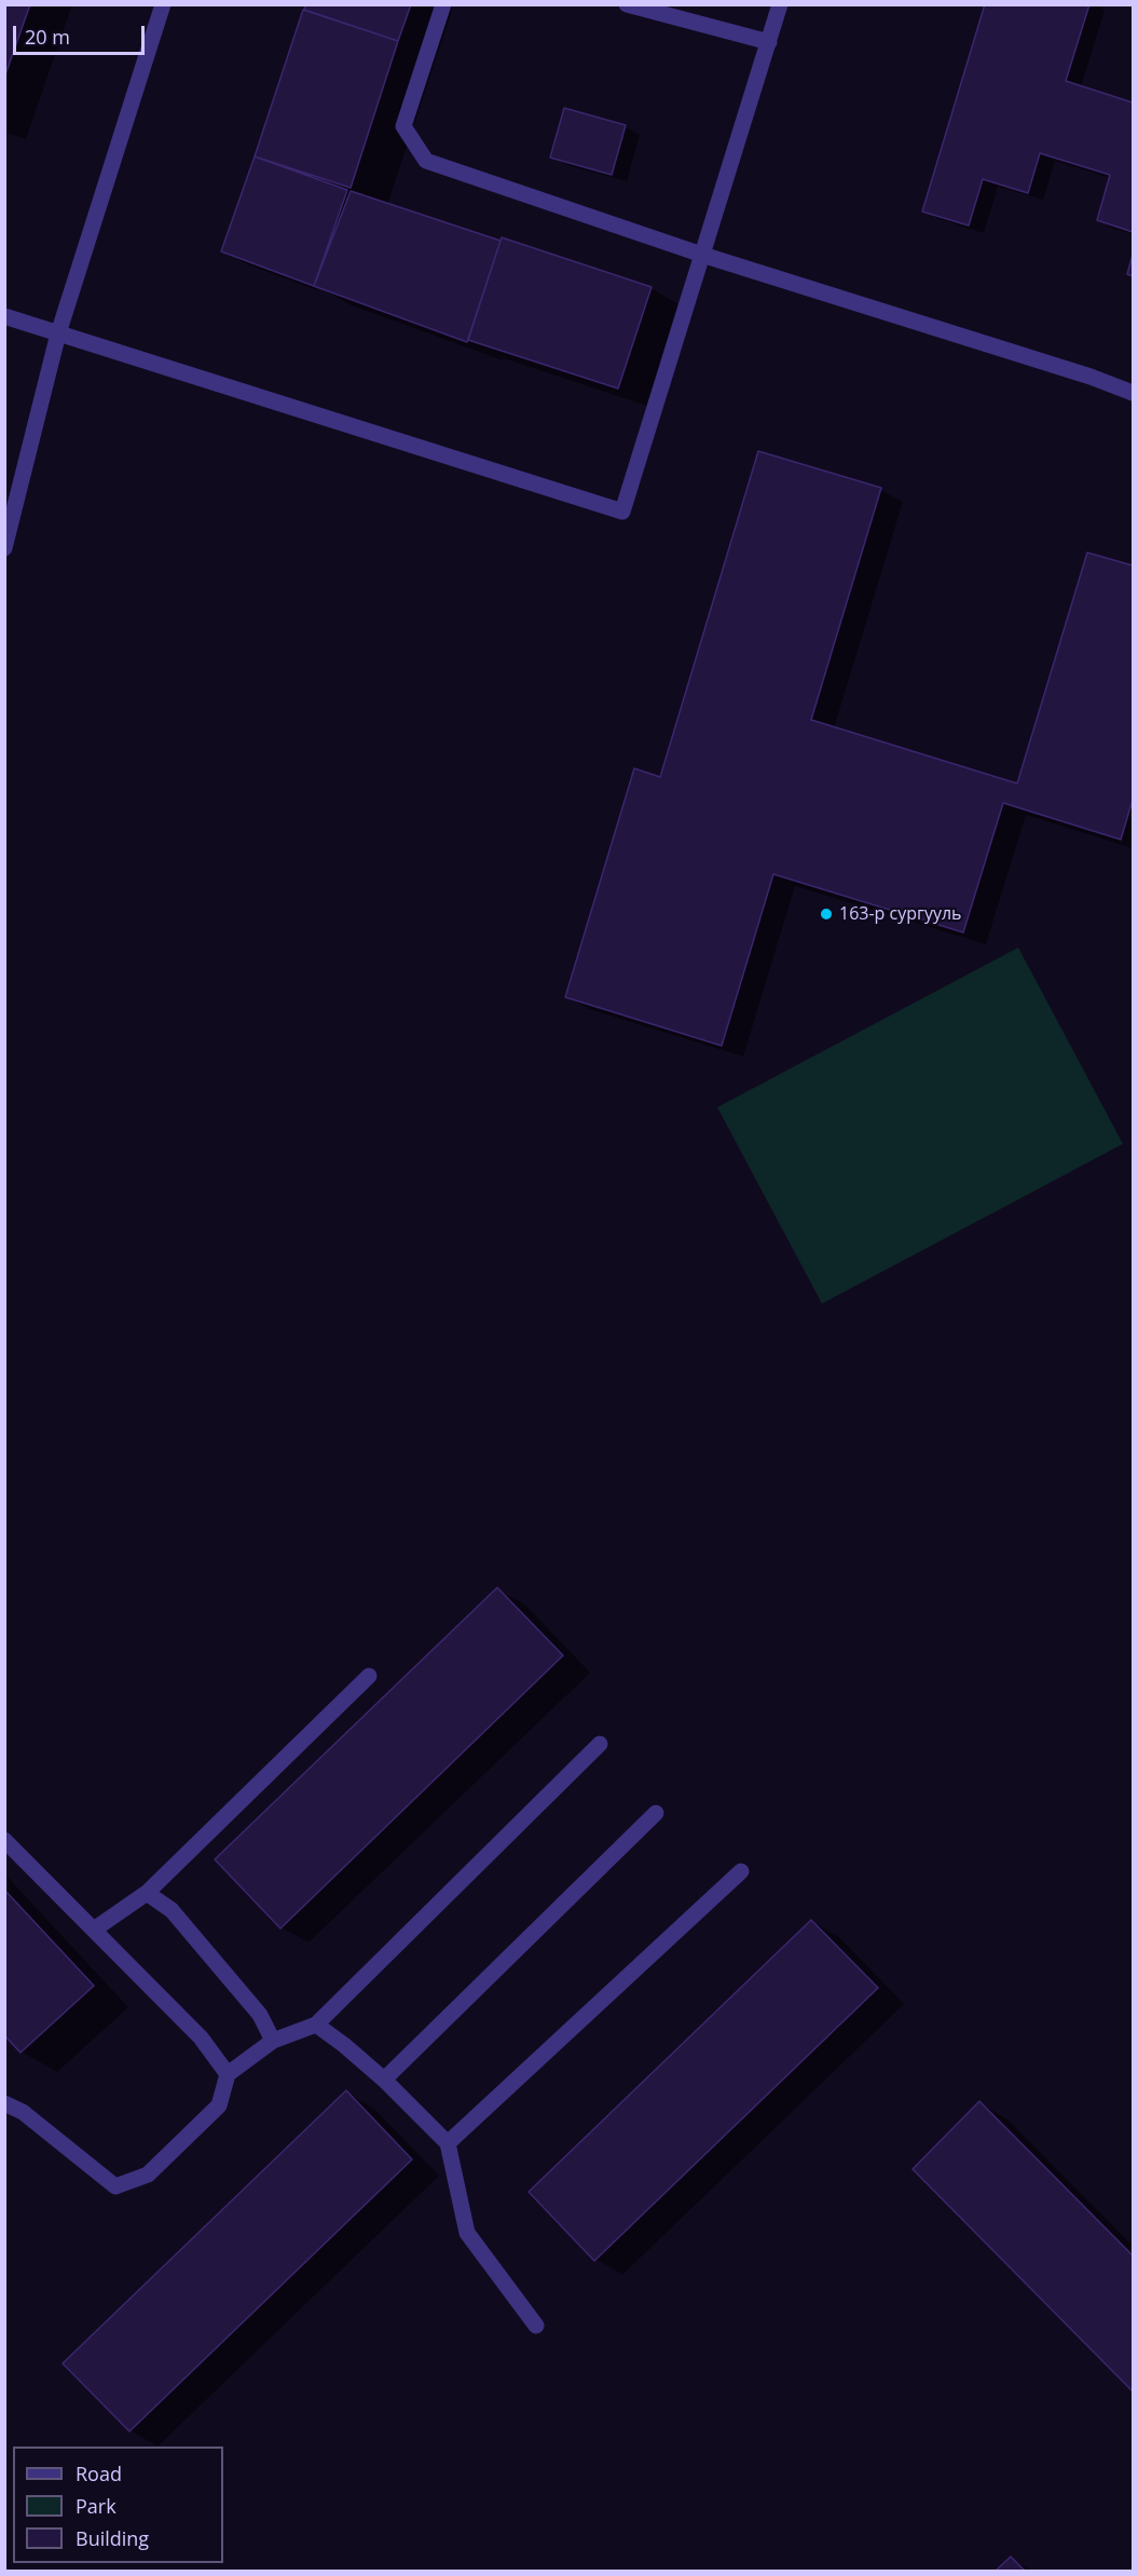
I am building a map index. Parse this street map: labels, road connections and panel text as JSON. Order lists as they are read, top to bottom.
{
  "places": ["163-р сургууль"],
  "legend": ["Road", "Park", "Building"],
  "scale_bar": "20 m"
}
